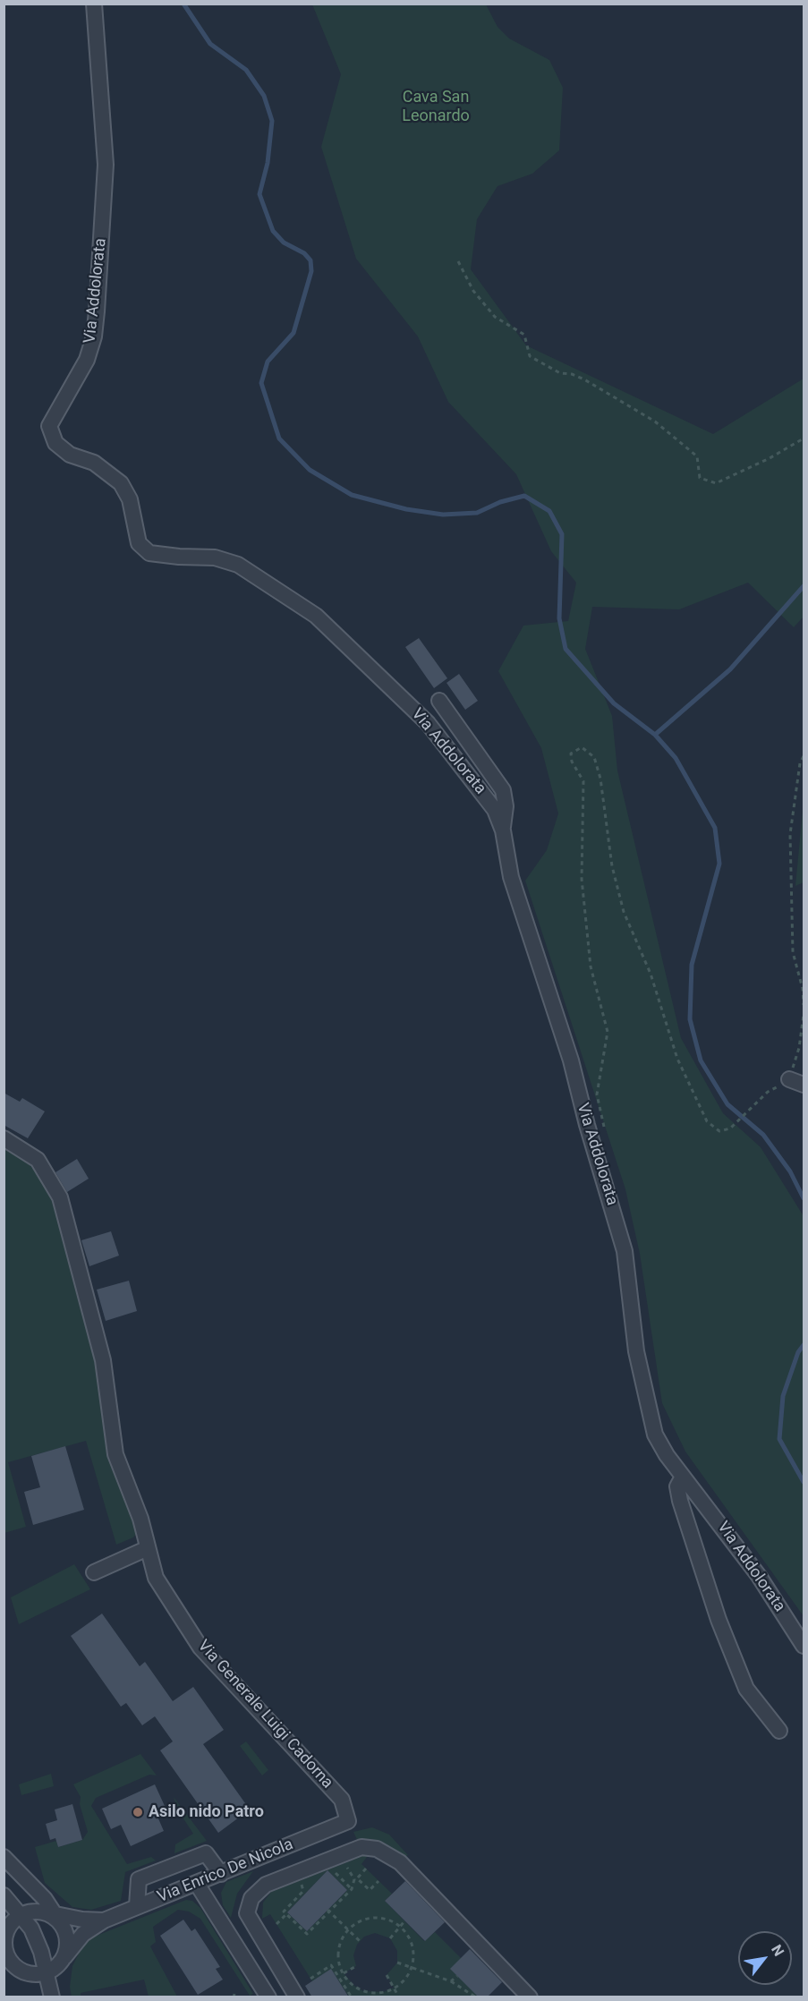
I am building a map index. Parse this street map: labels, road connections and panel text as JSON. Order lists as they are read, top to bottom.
{
  "streets": {
    "street": ["Via Addolorata", "Via Generale Luigi Cadorna", "Via Enrico De Nicola"]
  },
  "crossings": [
    ["Via Generale Luigi Cadorna", "Via Enrico De Nicola"]
  ],
  "parks": ["Cava San Leonardo"],
  "places": ["Asilo nido Patro"],
  "north": "top right"
}
